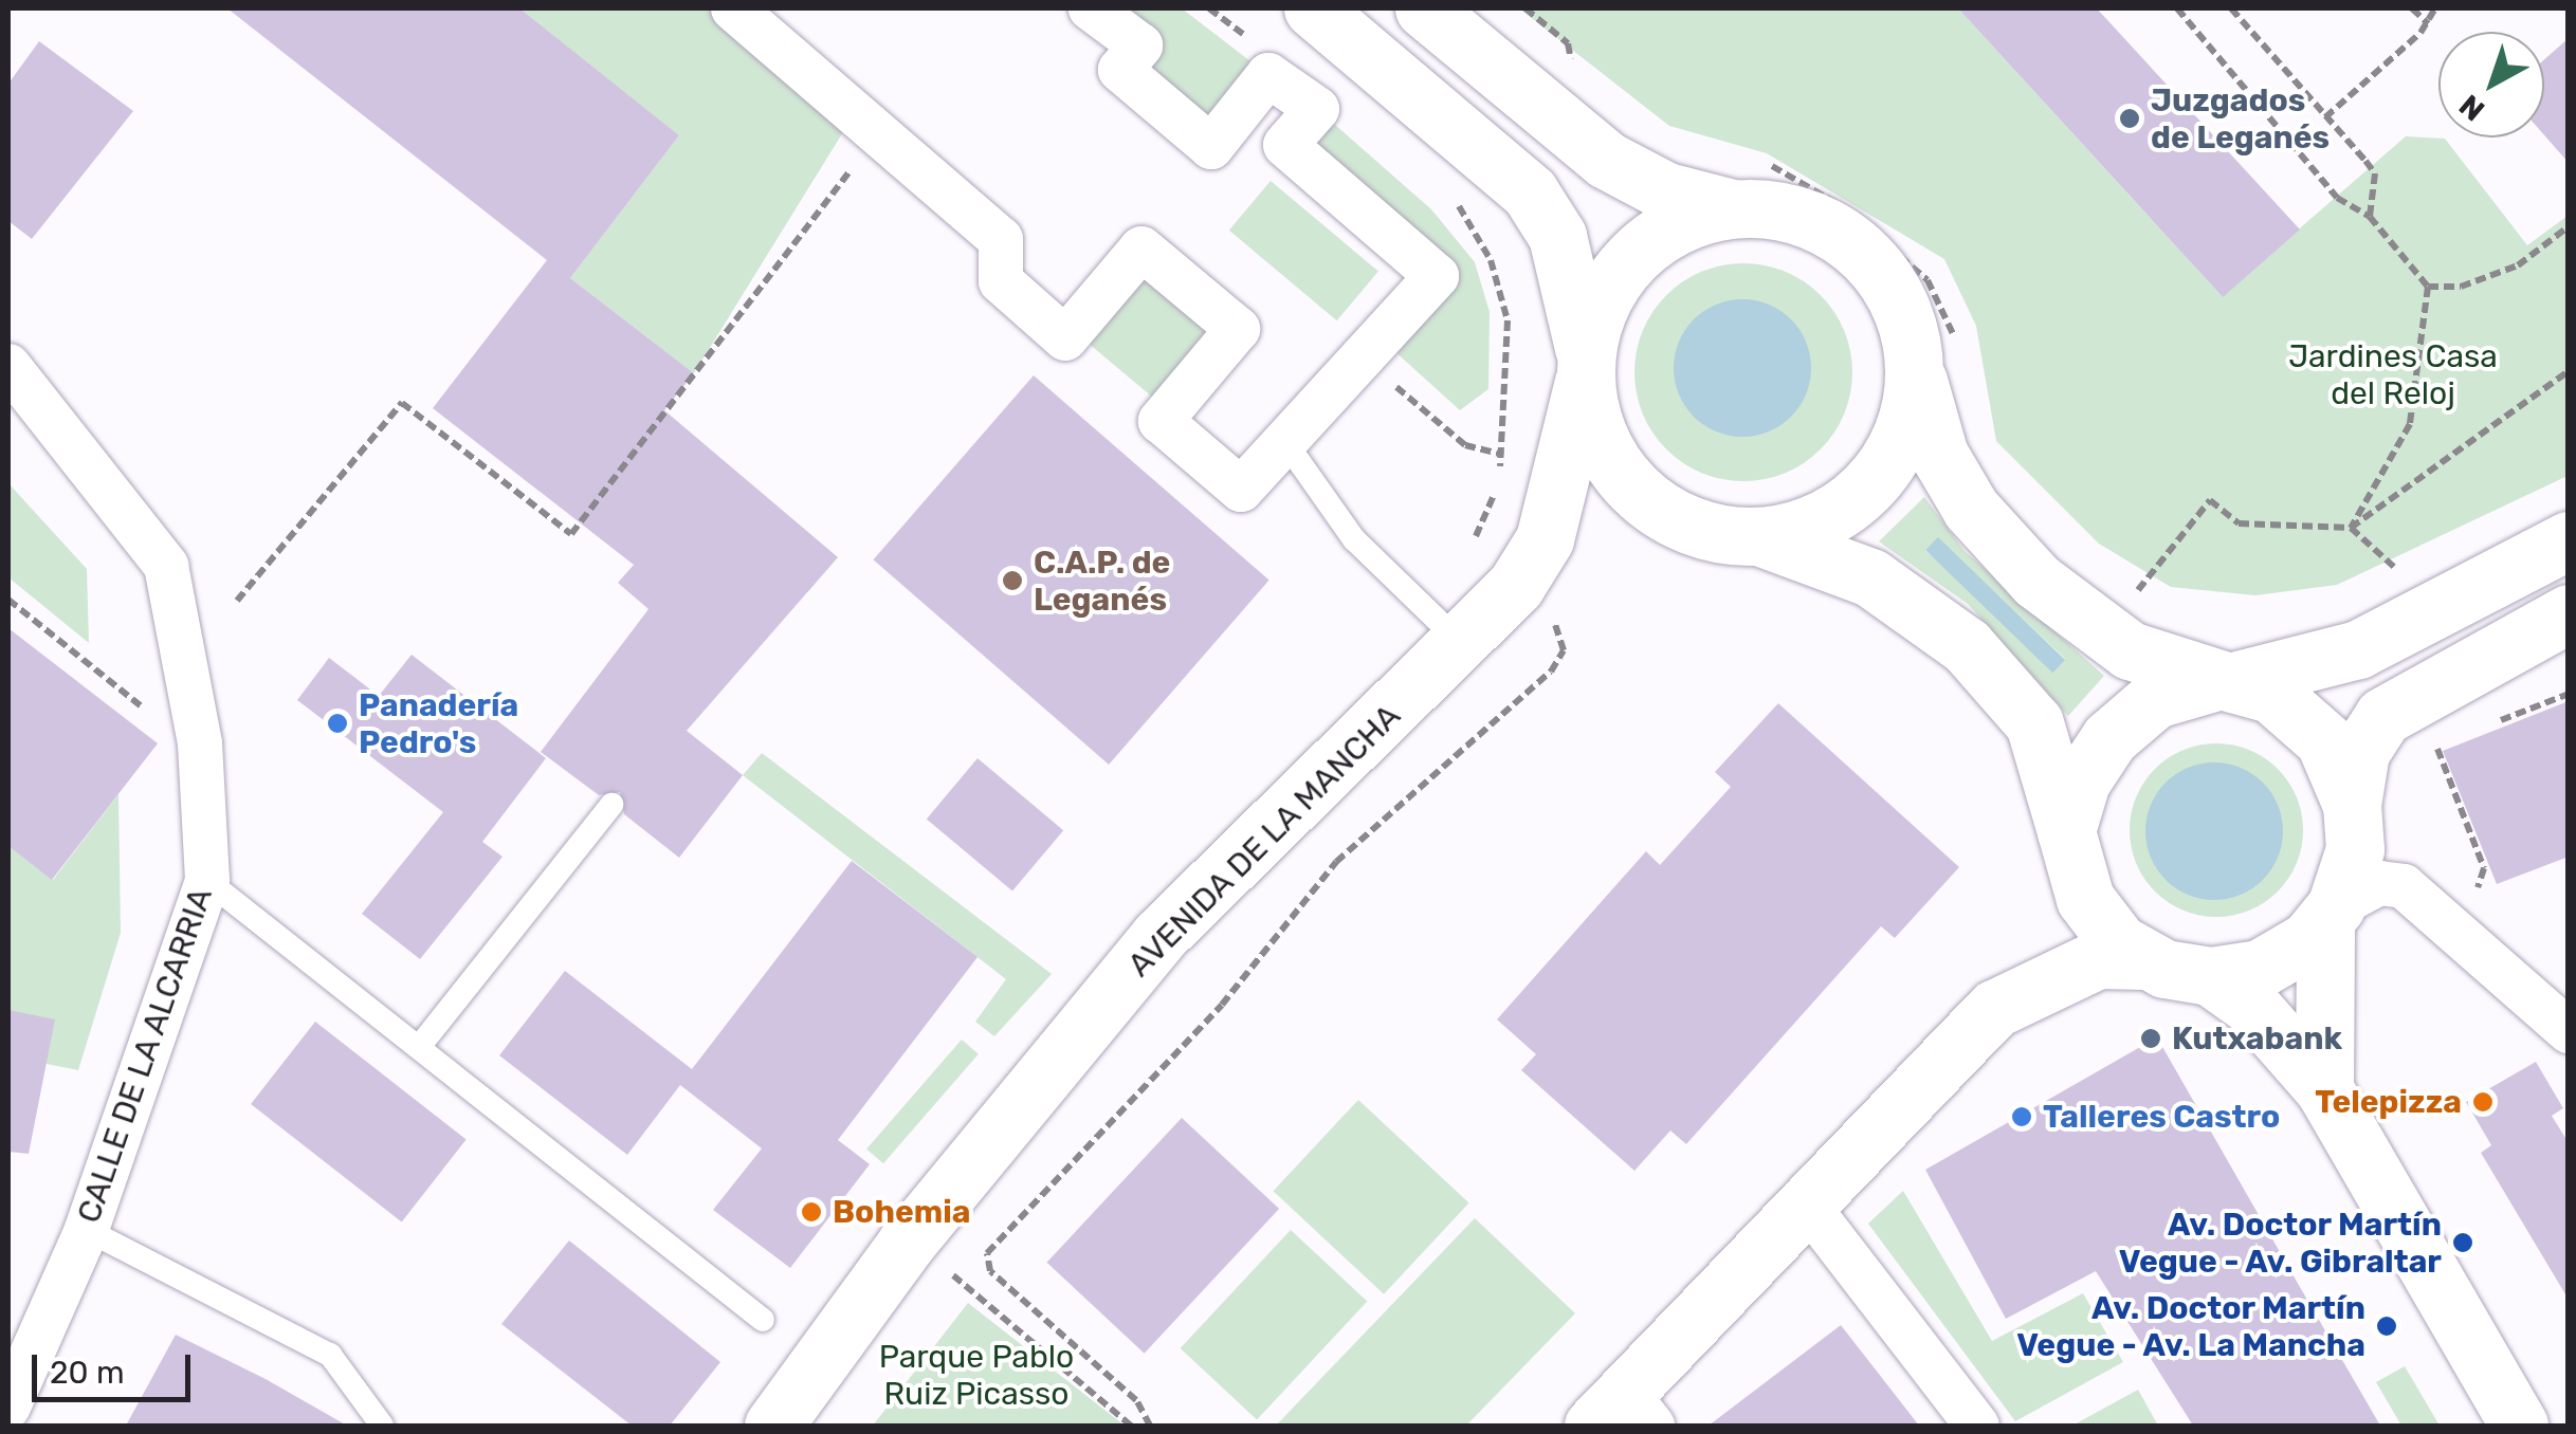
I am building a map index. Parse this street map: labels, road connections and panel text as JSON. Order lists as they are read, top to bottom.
{
  "streets": {
    "main road": ["AVENIDA DE LA MANCHA"],
    "street": ["CALLE DE LA ALCARRIA"]
  },
  "parks": ["Jardines Casa del Reloj", "Parque Pablo Ruiz Picasso"],
  "places": [
    "Juzgados de Leganés",
    "C.A.P. de Leganés",
    "Panadería Pedro's",
    "Kutxabank",
    "Telepizza",
    "Talleres Castro",
    "Bohemia",
    "Av. Doctor Martín Vegue - Av. Gibraltar",
    "Av. Doctor Martín Vegue - Av. La Mancha"
  ],
  "scale_bar": "20 m",
  "north": "bottom left"
}
